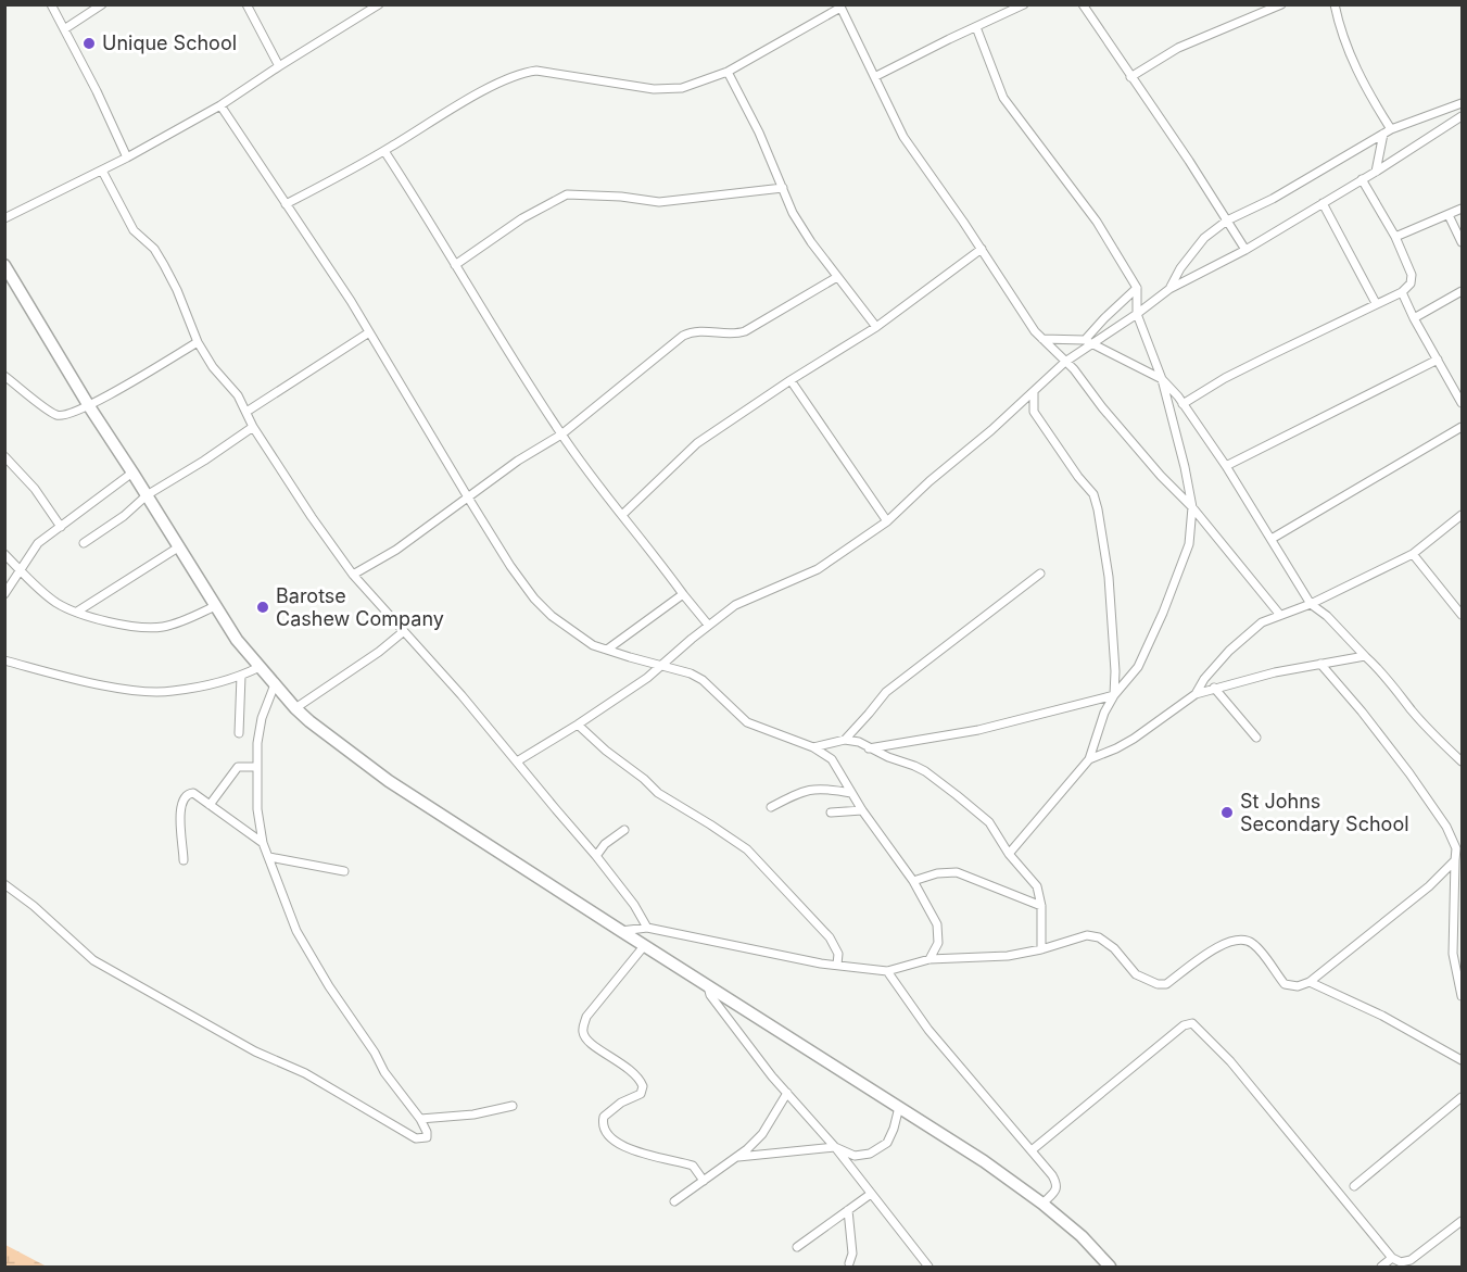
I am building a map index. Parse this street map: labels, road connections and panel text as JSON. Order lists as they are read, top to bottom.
{
  "places": ["Unique School", "Barotse Cashew Company", "St Johns Secondary School"]
}
